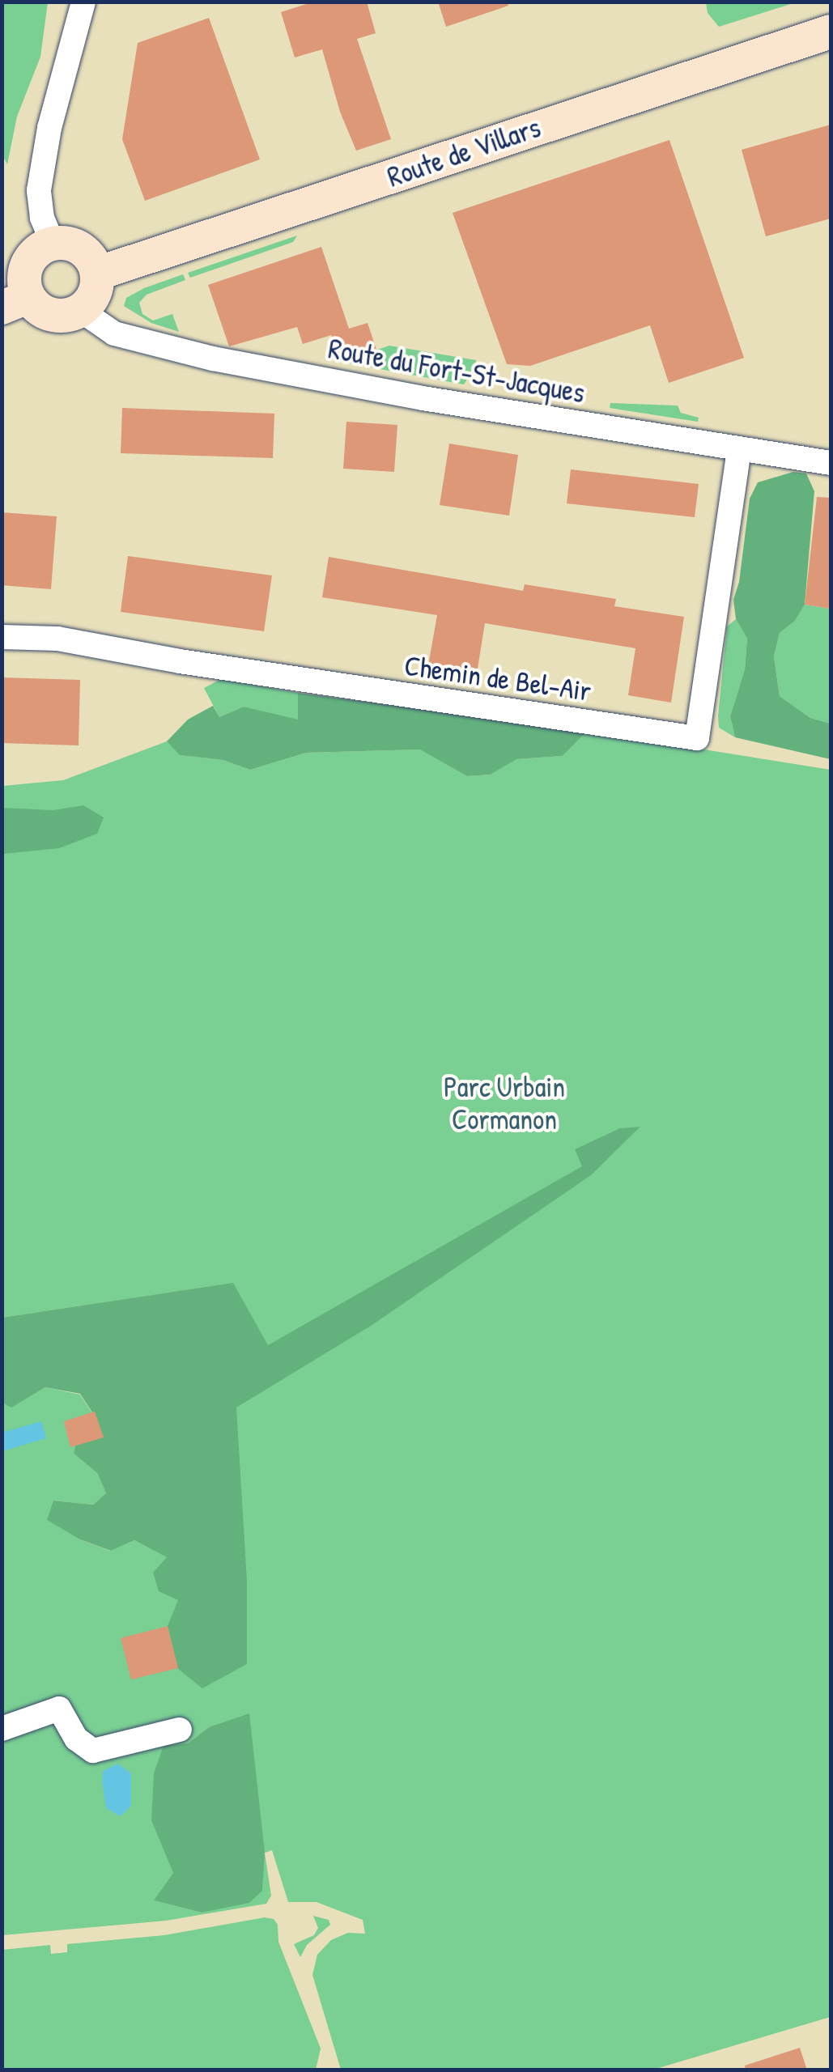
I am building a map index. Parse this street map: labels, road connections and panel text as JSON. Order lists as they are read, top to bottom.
{
  "streets": {
    "main road": ["Route de Villars"],
    "street": ["Route du Fort-St-Jacques", "Chemin de Bel-Air"]
  },
  "crossings": [
    ["Route de Villars", "Route du Fort-St-Jacques"],
    ["Route du Fort-St-Jacques", "Chemin de Bel-Air"]
  ],
  "parks": ["Parc Urbain Cormanon"]
}
